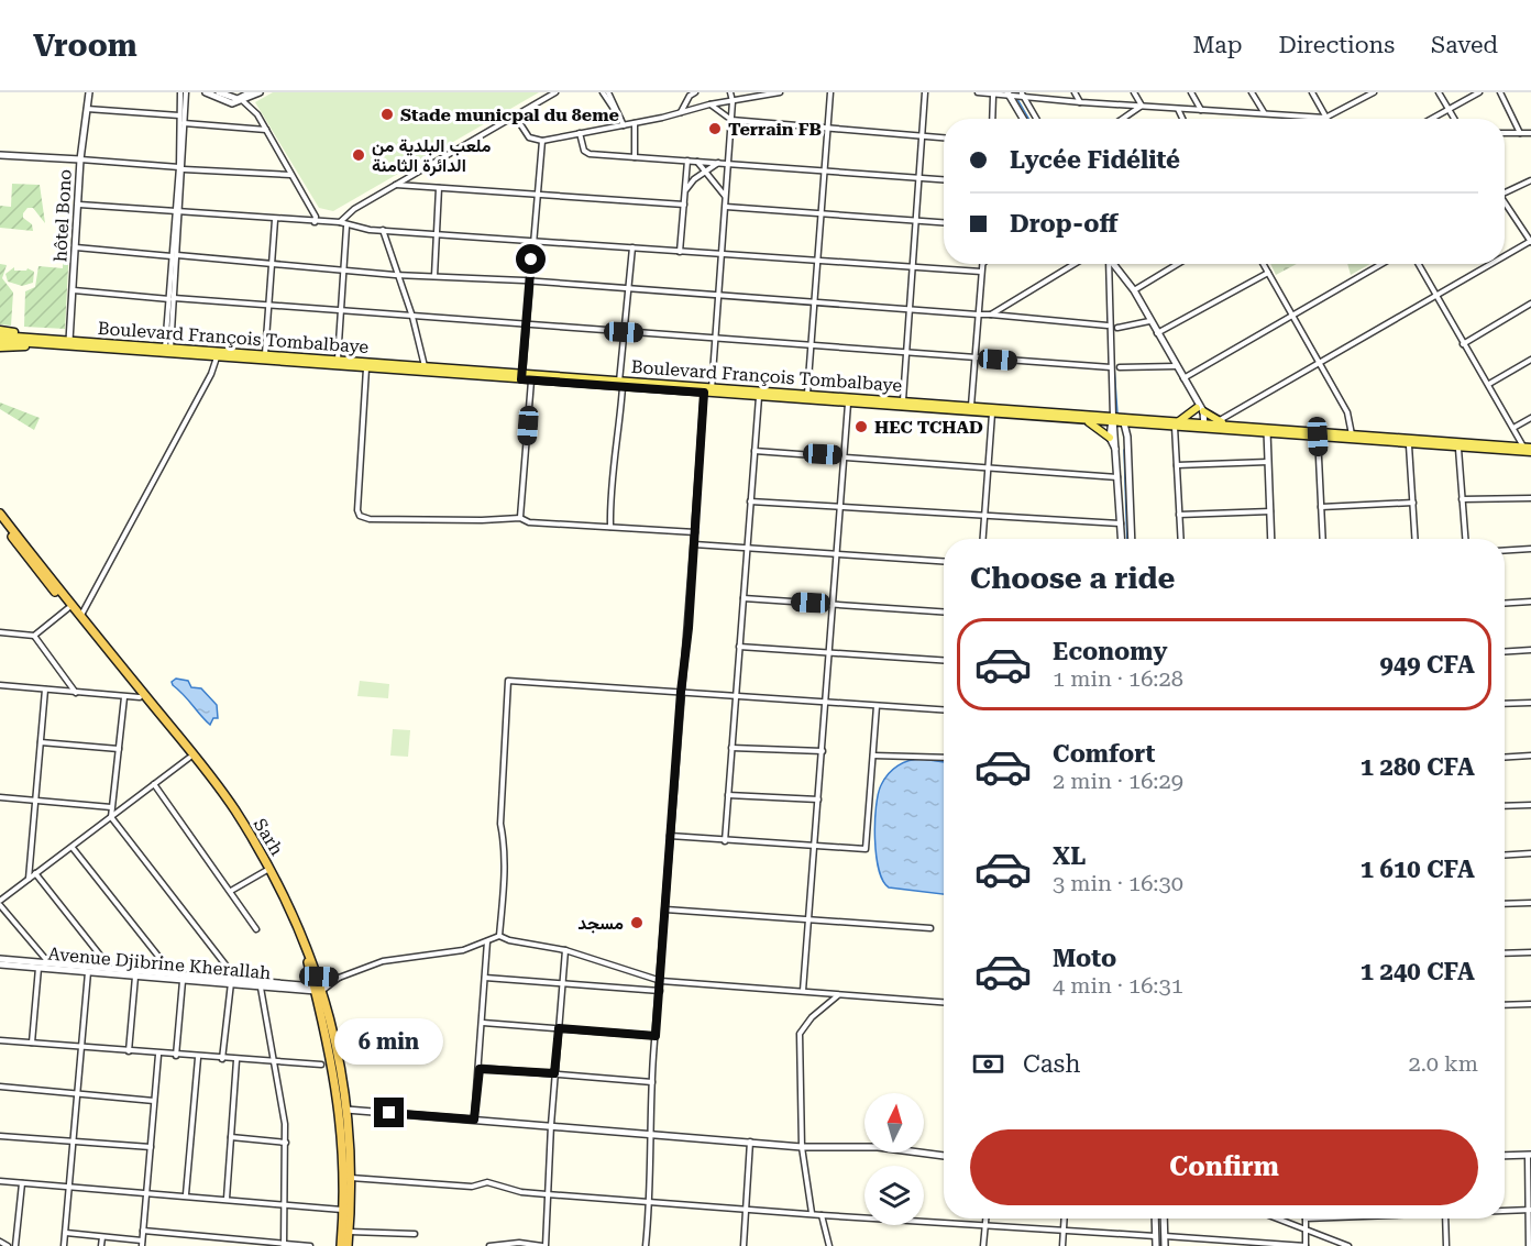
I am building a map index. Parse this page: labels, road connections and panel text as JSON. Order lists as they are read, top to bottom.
{
  "streets": {
    "highway": ["Sarh"],
    "main road": ["Boulevard François Tombalbaye"],
    "street": ["hôtel Bono", "Avenue Djibrine Kherallah"]
  },
  "crossings": [
    ["hôtel Bono", "Boulevard François Tombalbaye"],
    ["Sarh", "Avenue Djibrine Kherallah"]
  ],
  "places": [
    "Stade municpal du 8eme",
    "Terrain FB",
    "ملعب البلدية من الدائرة الثامنة",
    "HEC TCHAD",
    "مسجد"
  ],
  "north": "top",
  "page": {
    "header": "Vroom",
    "nav": ["Map", "Directions", "Saved"],
    "banner": ["Lycée Fidélité", "Drop-off"],
    "heading": "Choose a ride",
    "list": [
      {
        "name": "Economy",
        "note": "1 min · 16:28",
        "value": "949 CFA"
      },
      {
        "name": "Comfort",
        "note": "2 min · 16:29",
        "value": "1 280 CFA"
      },
      {
        "name": "XL",
        "note": "3 min · 16:30",
        "value": "1 610 CFA"
      },
      {
        "name": "Moto",
        "note": "4 min · 16:31",
        "value": "1 240 CFA"
      }
    ],
    "bubble": "6 min",
    "pay": ["Cash", "2.0 km"],
    "buttons": "Confirm"
  }
}
